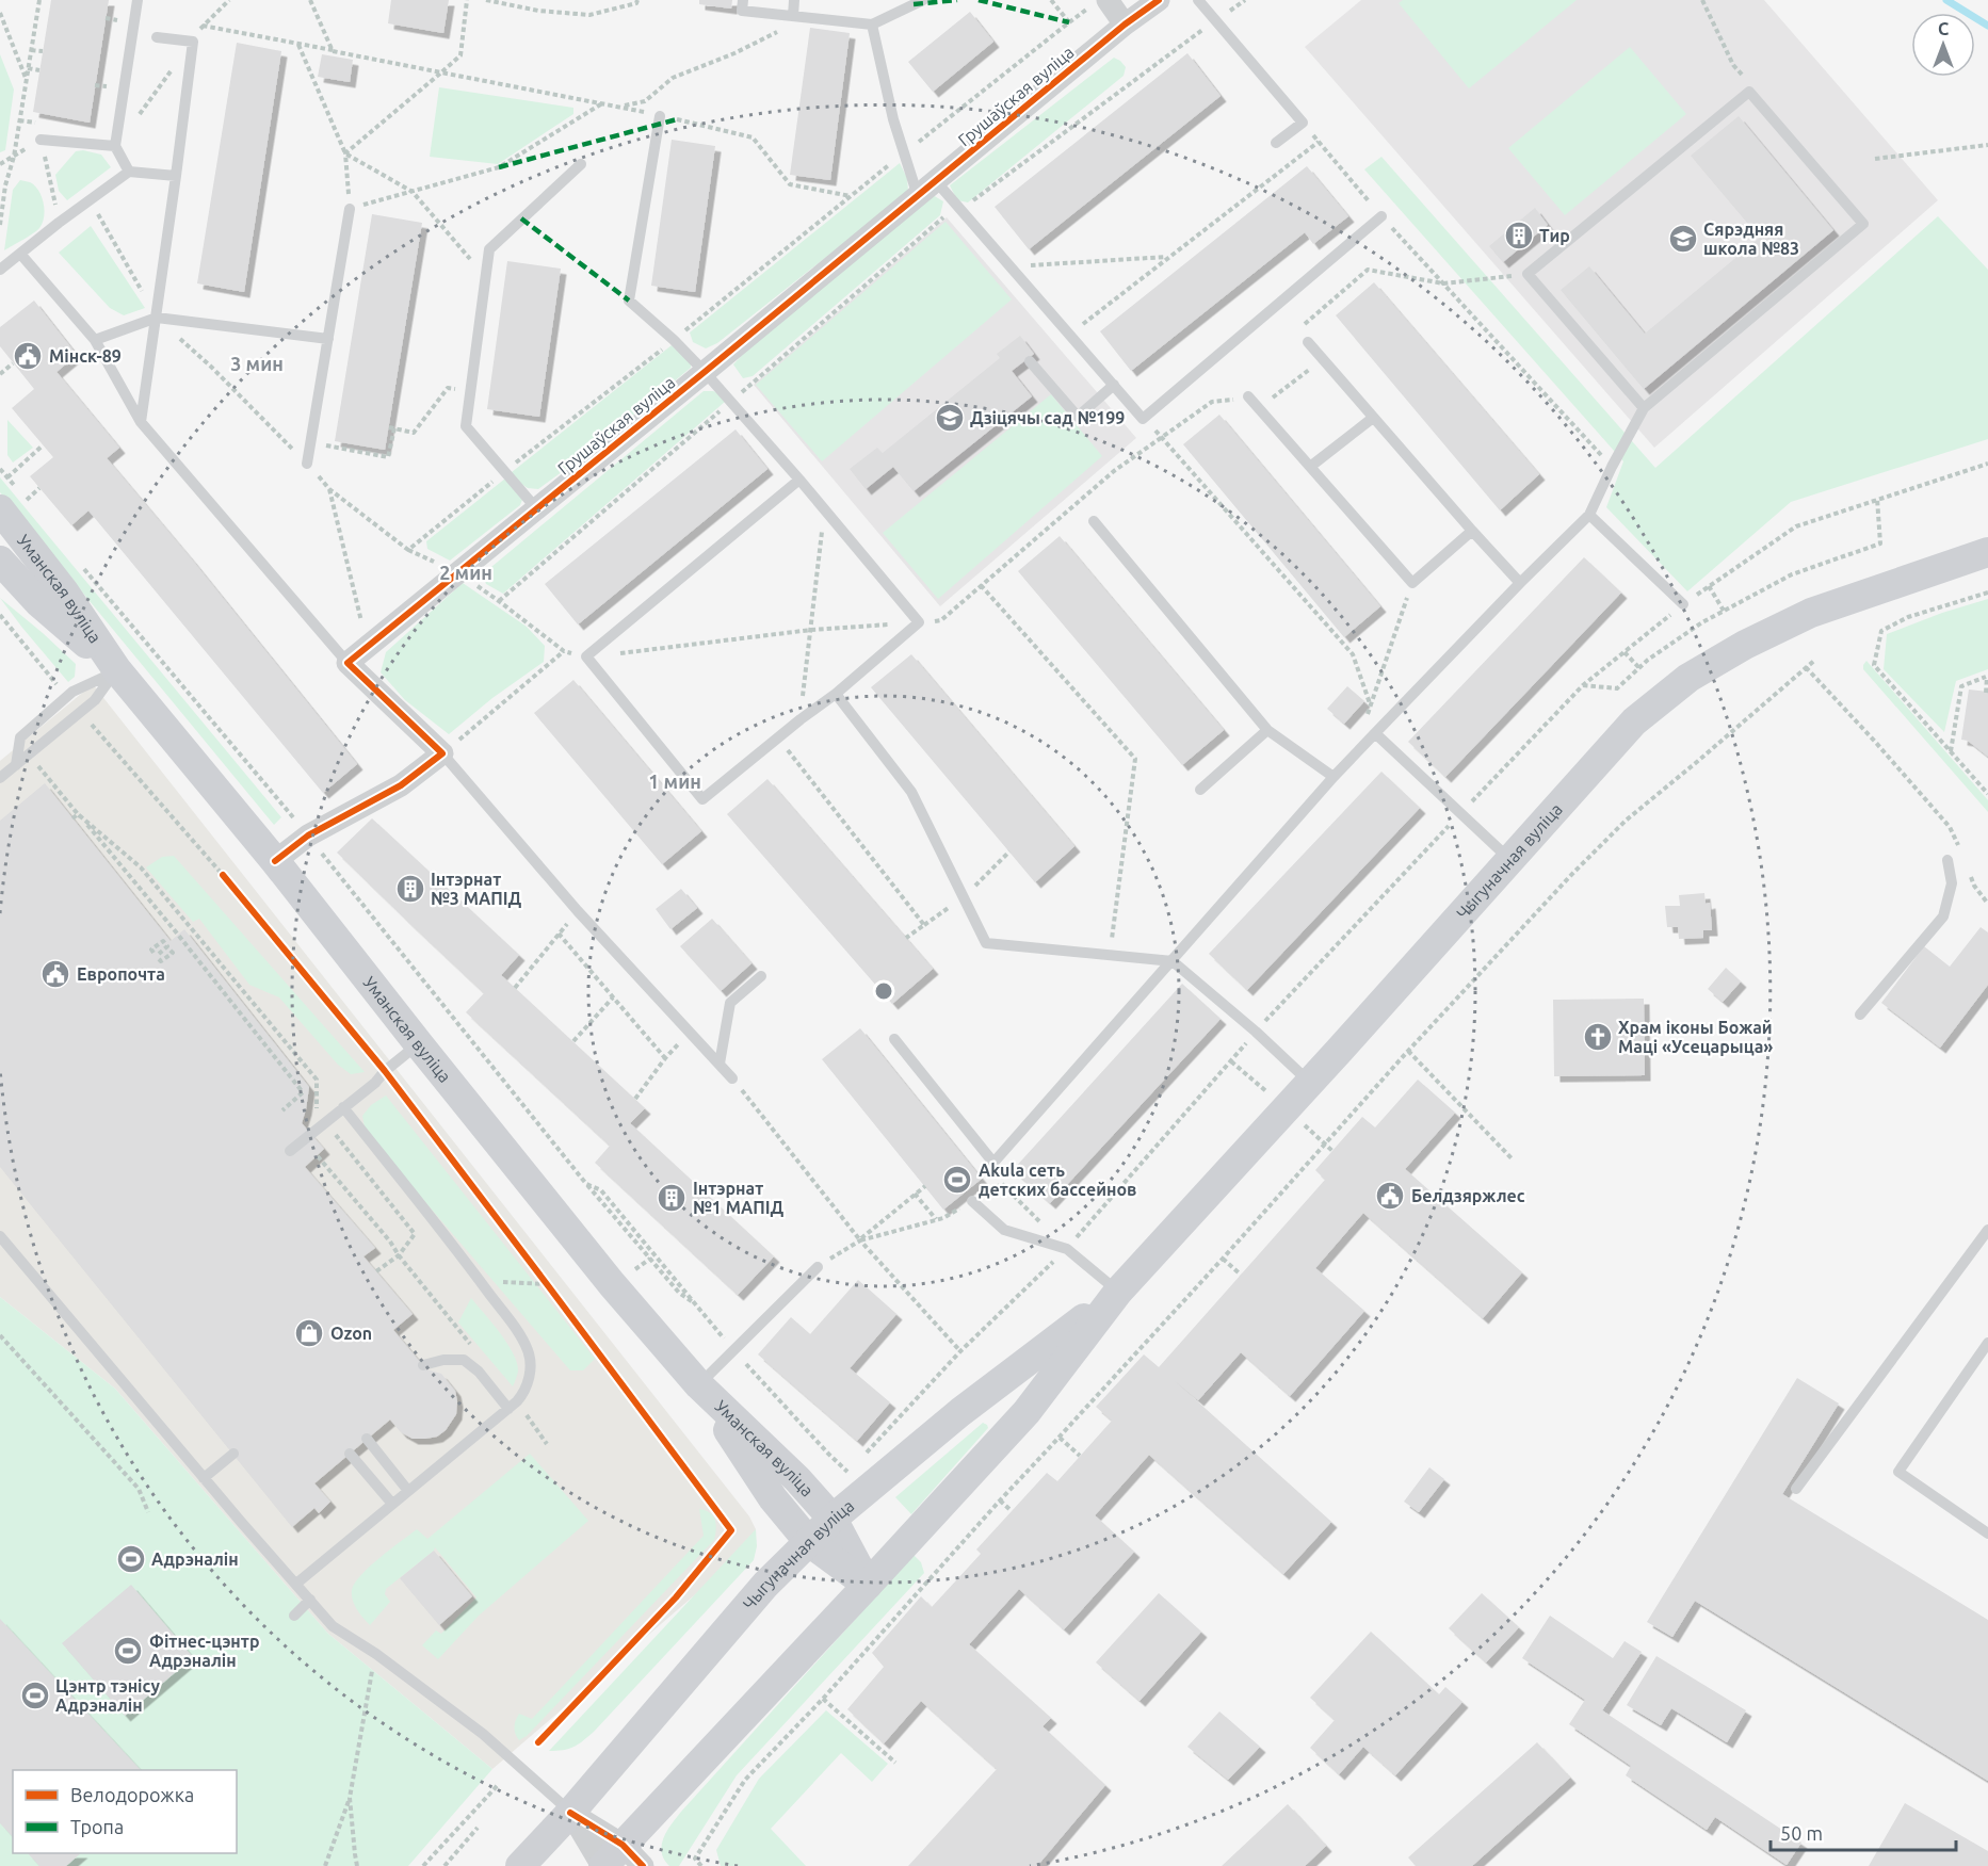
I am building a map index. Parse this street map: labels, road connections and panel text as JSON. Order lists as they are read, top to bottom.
{
  "streets": {
    "main road": ["Уманская вуліца", "Чыгуначная вуліца"],
    "street": ["Грушаўская вуліца"]
  },
  "crossings": [
    ["Уманская вуліца", "Чыгуначная вуліца"]
  ],
  "places": {
    "building": ["Тир", "Інтэрнат №3 МАПІД", "Інтэрнат №1 МАПІД"],
    "school or university": ["Сярэдняя школа №83", "Дзіцячы сад №199"],
    "public building": ["Мінск-89", "Европочта", "Белдзяржлес"],
    "church": ["Храм іконы Божай Маці «Усецарыца»"],
    "sports": [
      "Akula сеть детских бассейнов",
      "Адрэналін",
      "Фітнес-цэнтр Адрэналін",
      "Цэнтр тэнісу Адрэналін"
    ],
    "shop": ["Ozon"]
  },
  "legend": ["Велодорожка", "Тропа"],
  "scale_bar": "50 m",
  "north": "top",
  "rings": ["3 мин", "2 мин", "1 мин"]
}
